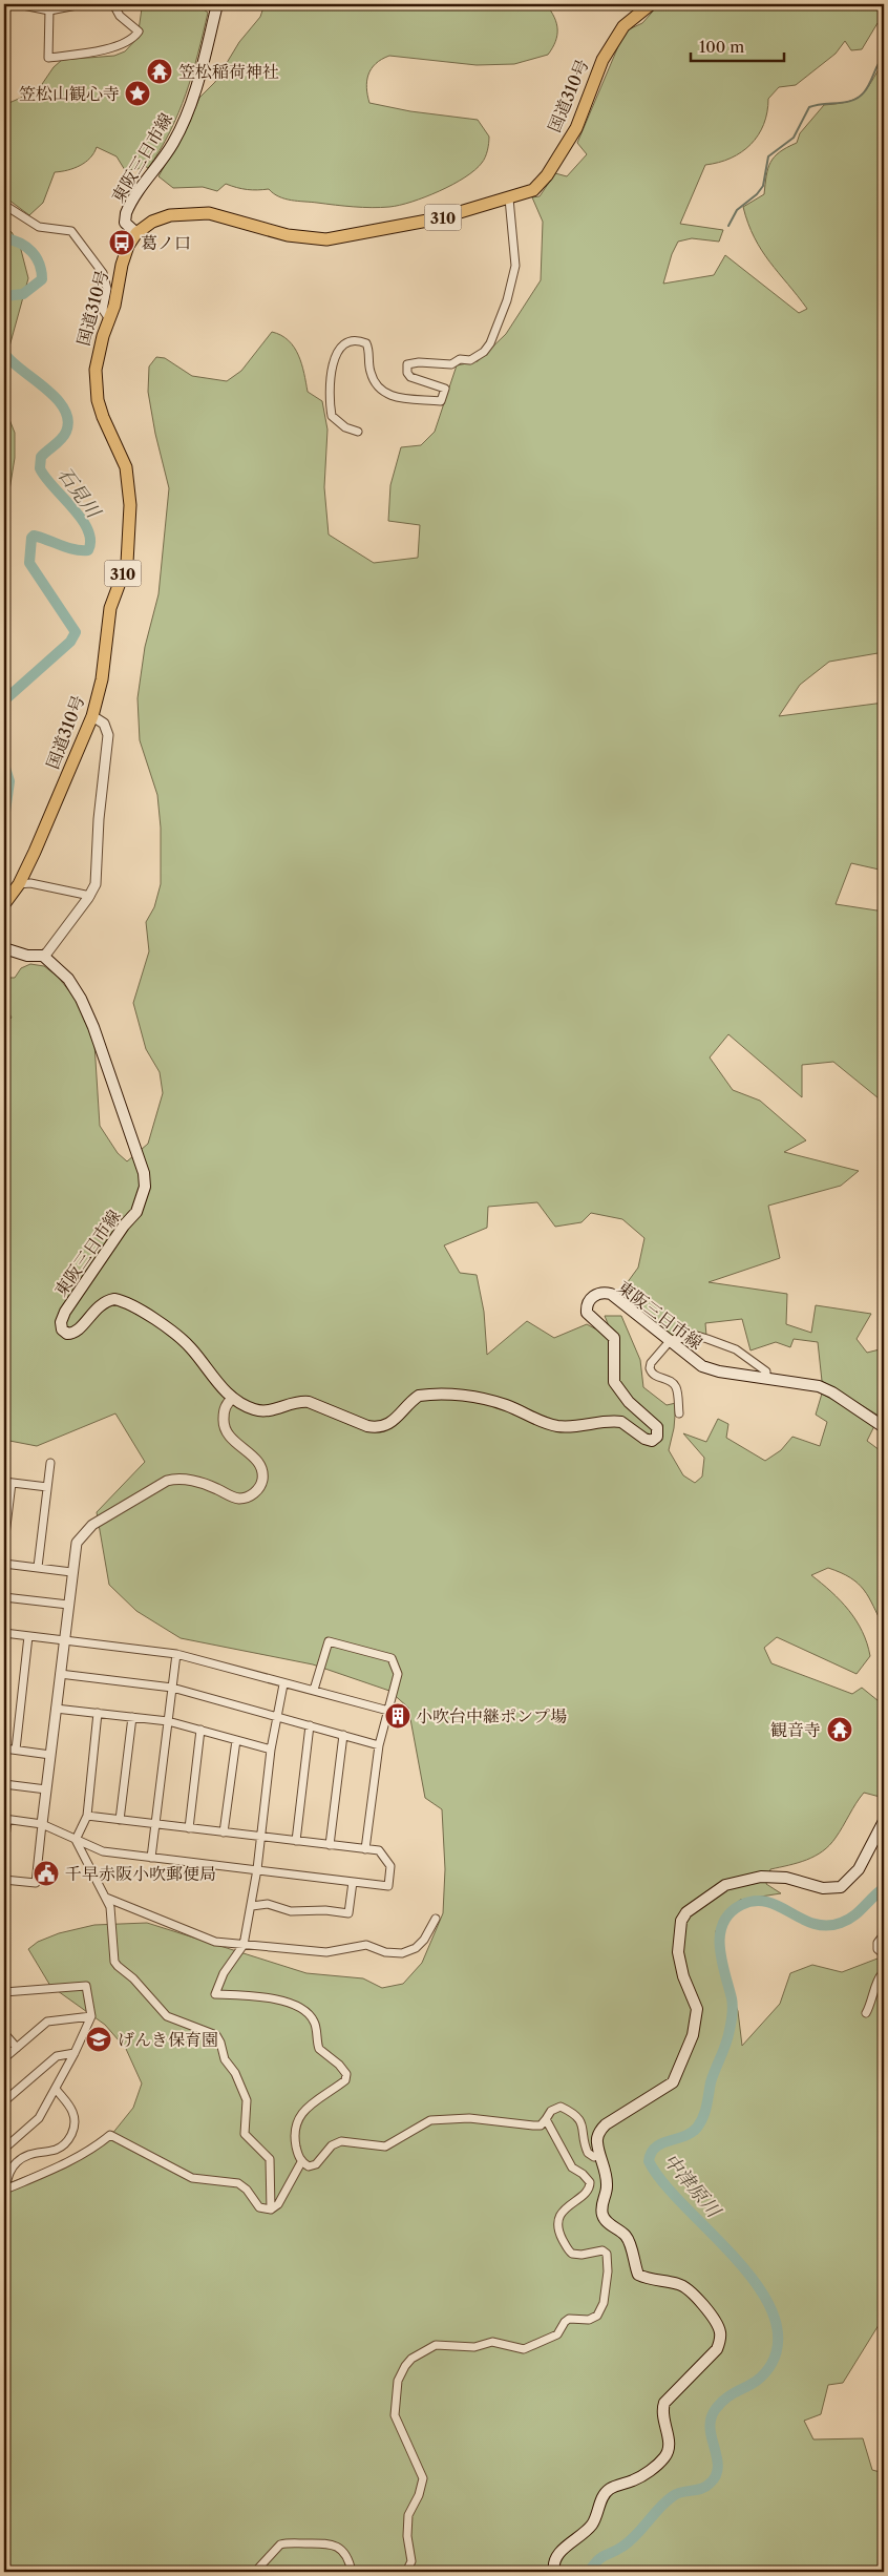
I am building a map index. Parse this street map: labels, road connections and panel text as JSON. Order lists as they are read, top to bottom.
{
  "streets": {
    "highway": ["国道310号", "310"],
    "main road": ["東阪三日市線"]
  },
  "crossings": [
    ["国道310号", "東阪三日市線"]
  ],
  "water": ["石見川", "中津原川"],
  "places": {
    "temple": ["笠松稲荷神社", "観音寺"],
    "place": ["笠松山観心寺"],
    "bus stop": ["葛ノ口"],
    "building": ["小吹台中継ポンプ場"],
    "public building": ["千早赤阪小吹郵便局"],
    "school or university": ["げんき保育園"]
  },
  "scale_bar": "100 m"
}
